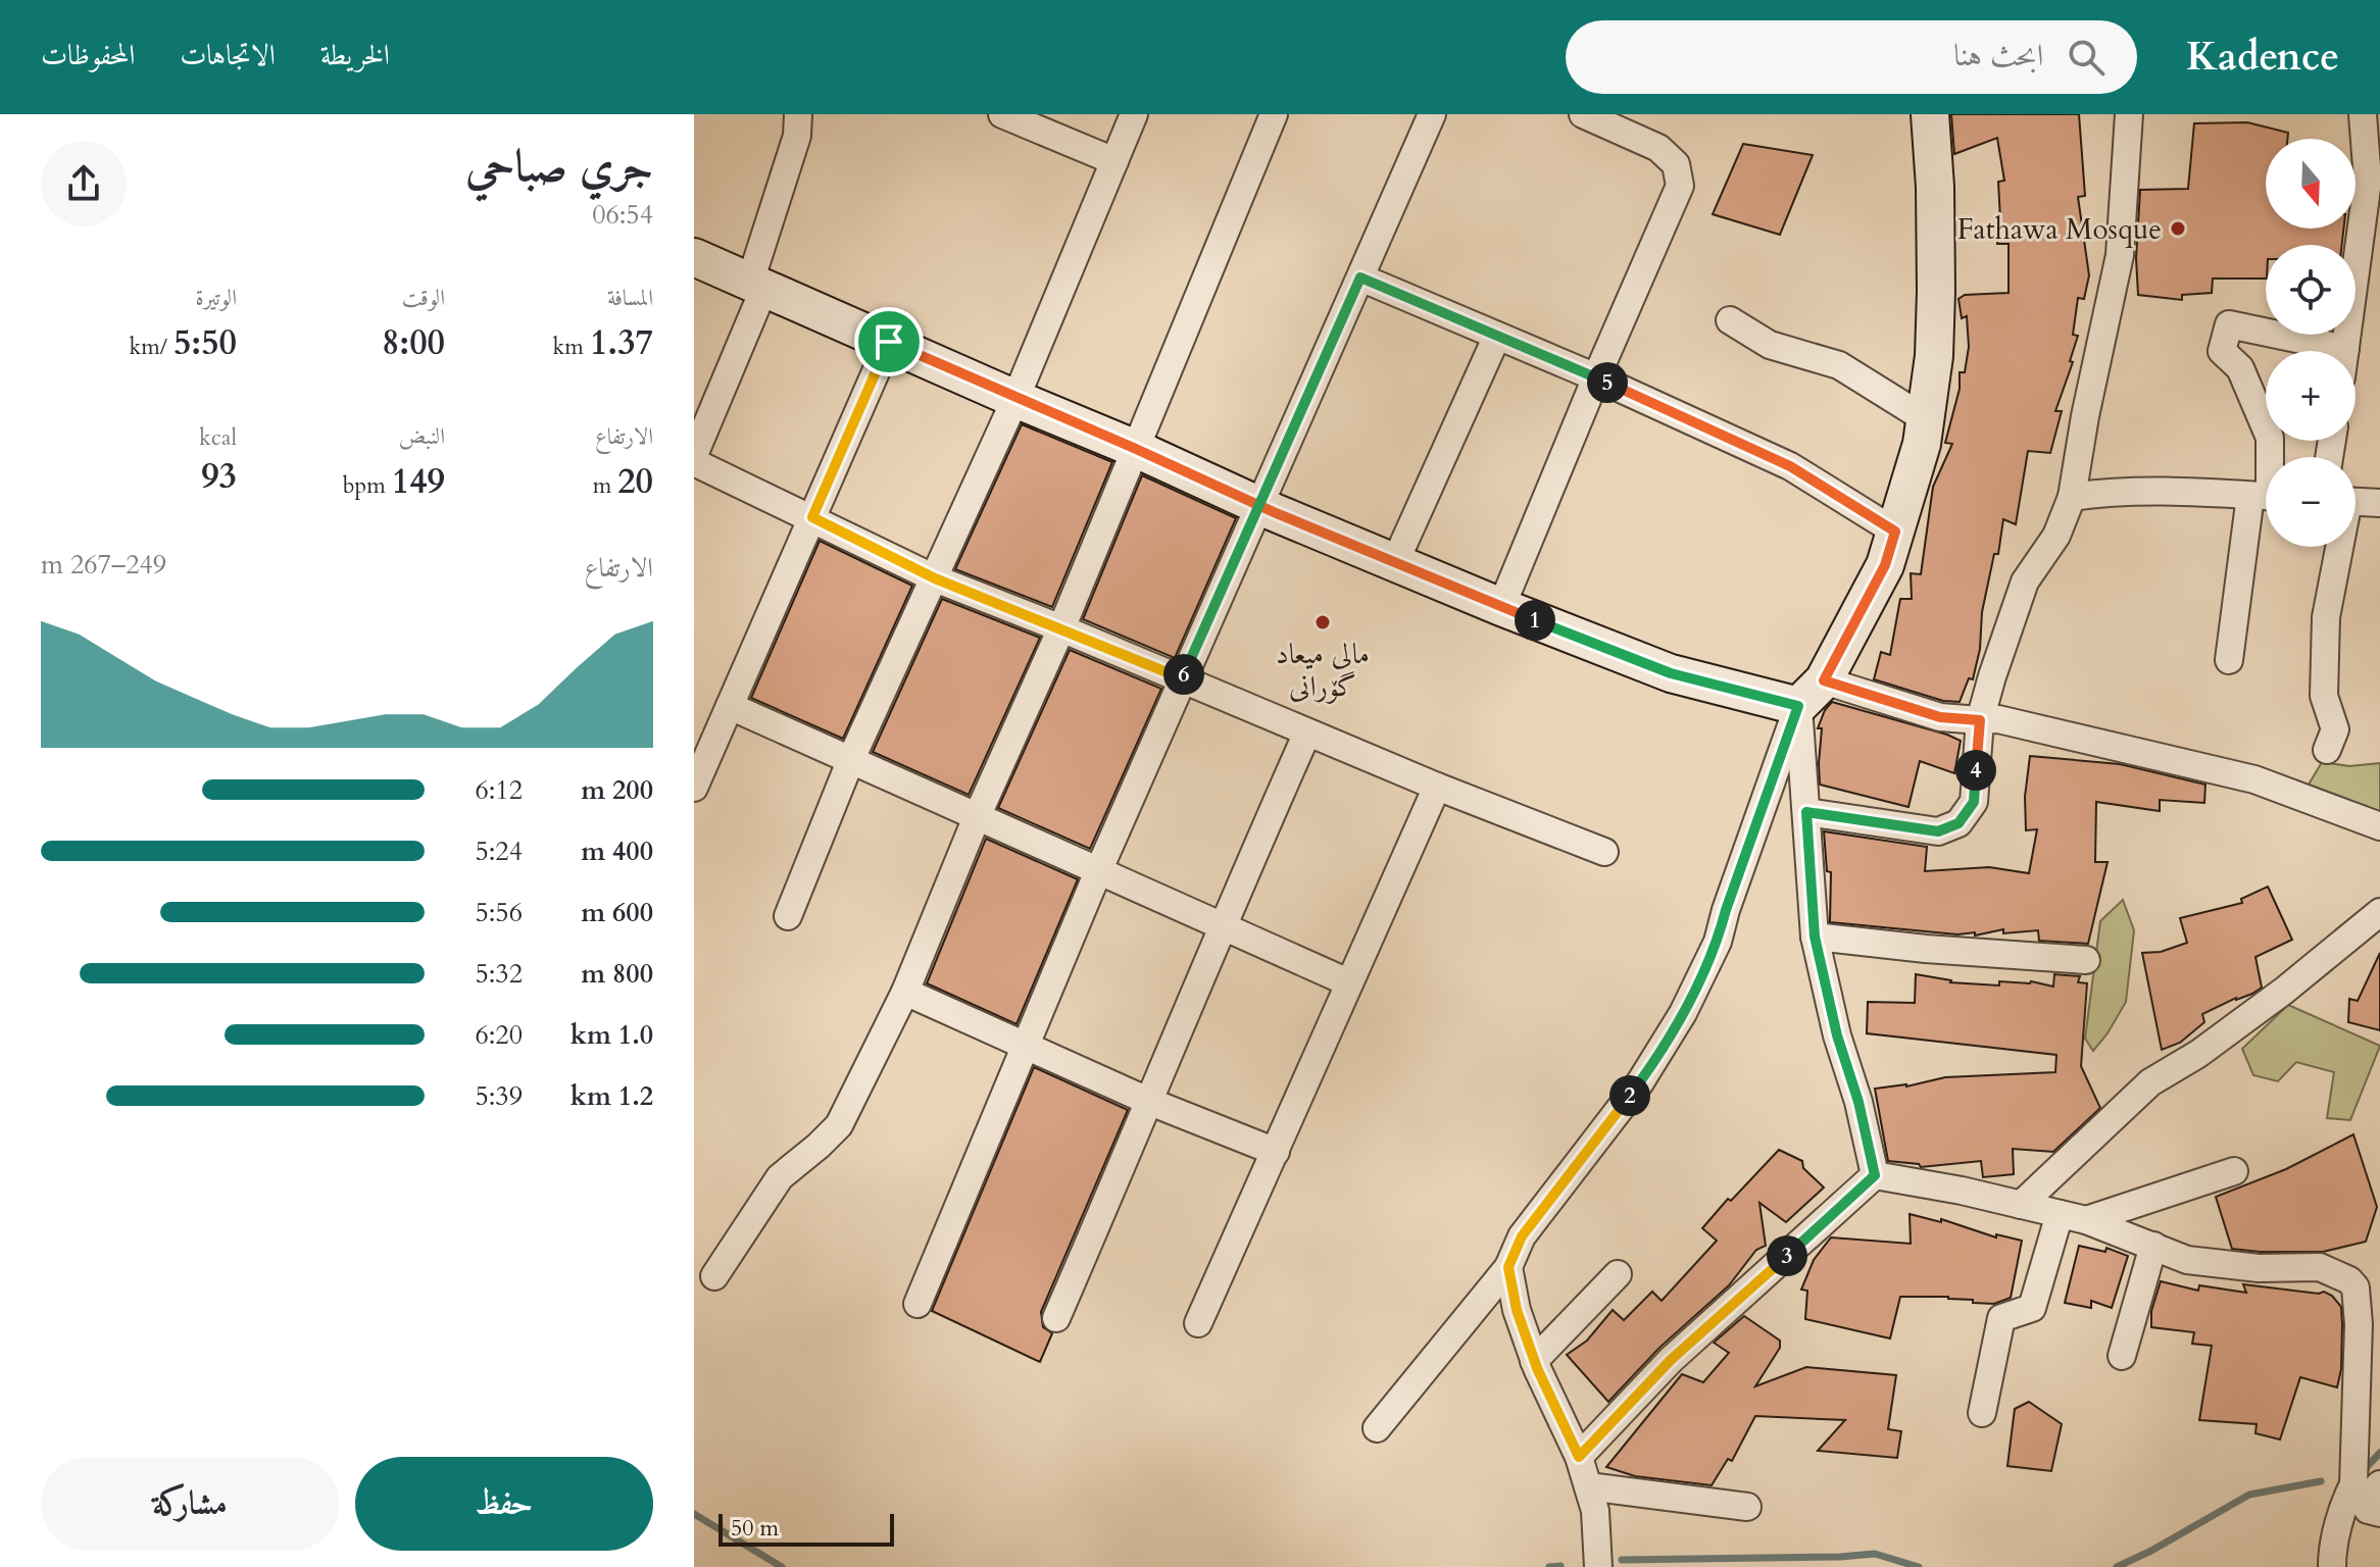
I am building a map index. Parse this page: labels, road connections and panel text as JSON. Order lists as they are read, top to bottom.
{
  "places": ["Fathawa Mosque", "مالی میعاد گۆرانی"],
  "scale_bar": "50 m",
  "north": "bottom",
  "page": {
    "header": "Kadence",
    "search": "ابحث هنا",
    "nav": ["الخريطة", "الاتجاهات", "المحفوظات"],
    "heading": ["جري صباحي", "06:54"],
    "map_buttons": ["+", "−"],
    "stats": [
      ["المسافة", "1.37 km"],
      ["الوقت", "8:00"],
      ["الوتيرة", "5:50 /km"],
      ["الارتفاع", "20 m"],
      ["النبض", "149 bpm"],
      ["kcal", "93"]
    ],
    "pins": [
      "5",
      "1",
      "6",
      "4",
      "2",
      "3"
    ],
    "chart": ["الارتفاع", "249–267 m"],
    "list": [
      {
        "name": "200 m",
        "note": "6:12"
      },
      {
        "name": "400 m",
        "note": "5:24"
      },
      {
        "name": "600 m",
        "note": "5:56"
      },
      {
        "name": "800 m",
        "note": "5:32"
      },
      {
        "name": "1.0 km",
        "note": "6:20"
      },
      {
        "name": "1.2 km",
        "note": "5:39"
      }
    ],
    "buttons": ["حفظ", "مشاركة"],
    "scale": "50 m"
  }
}
